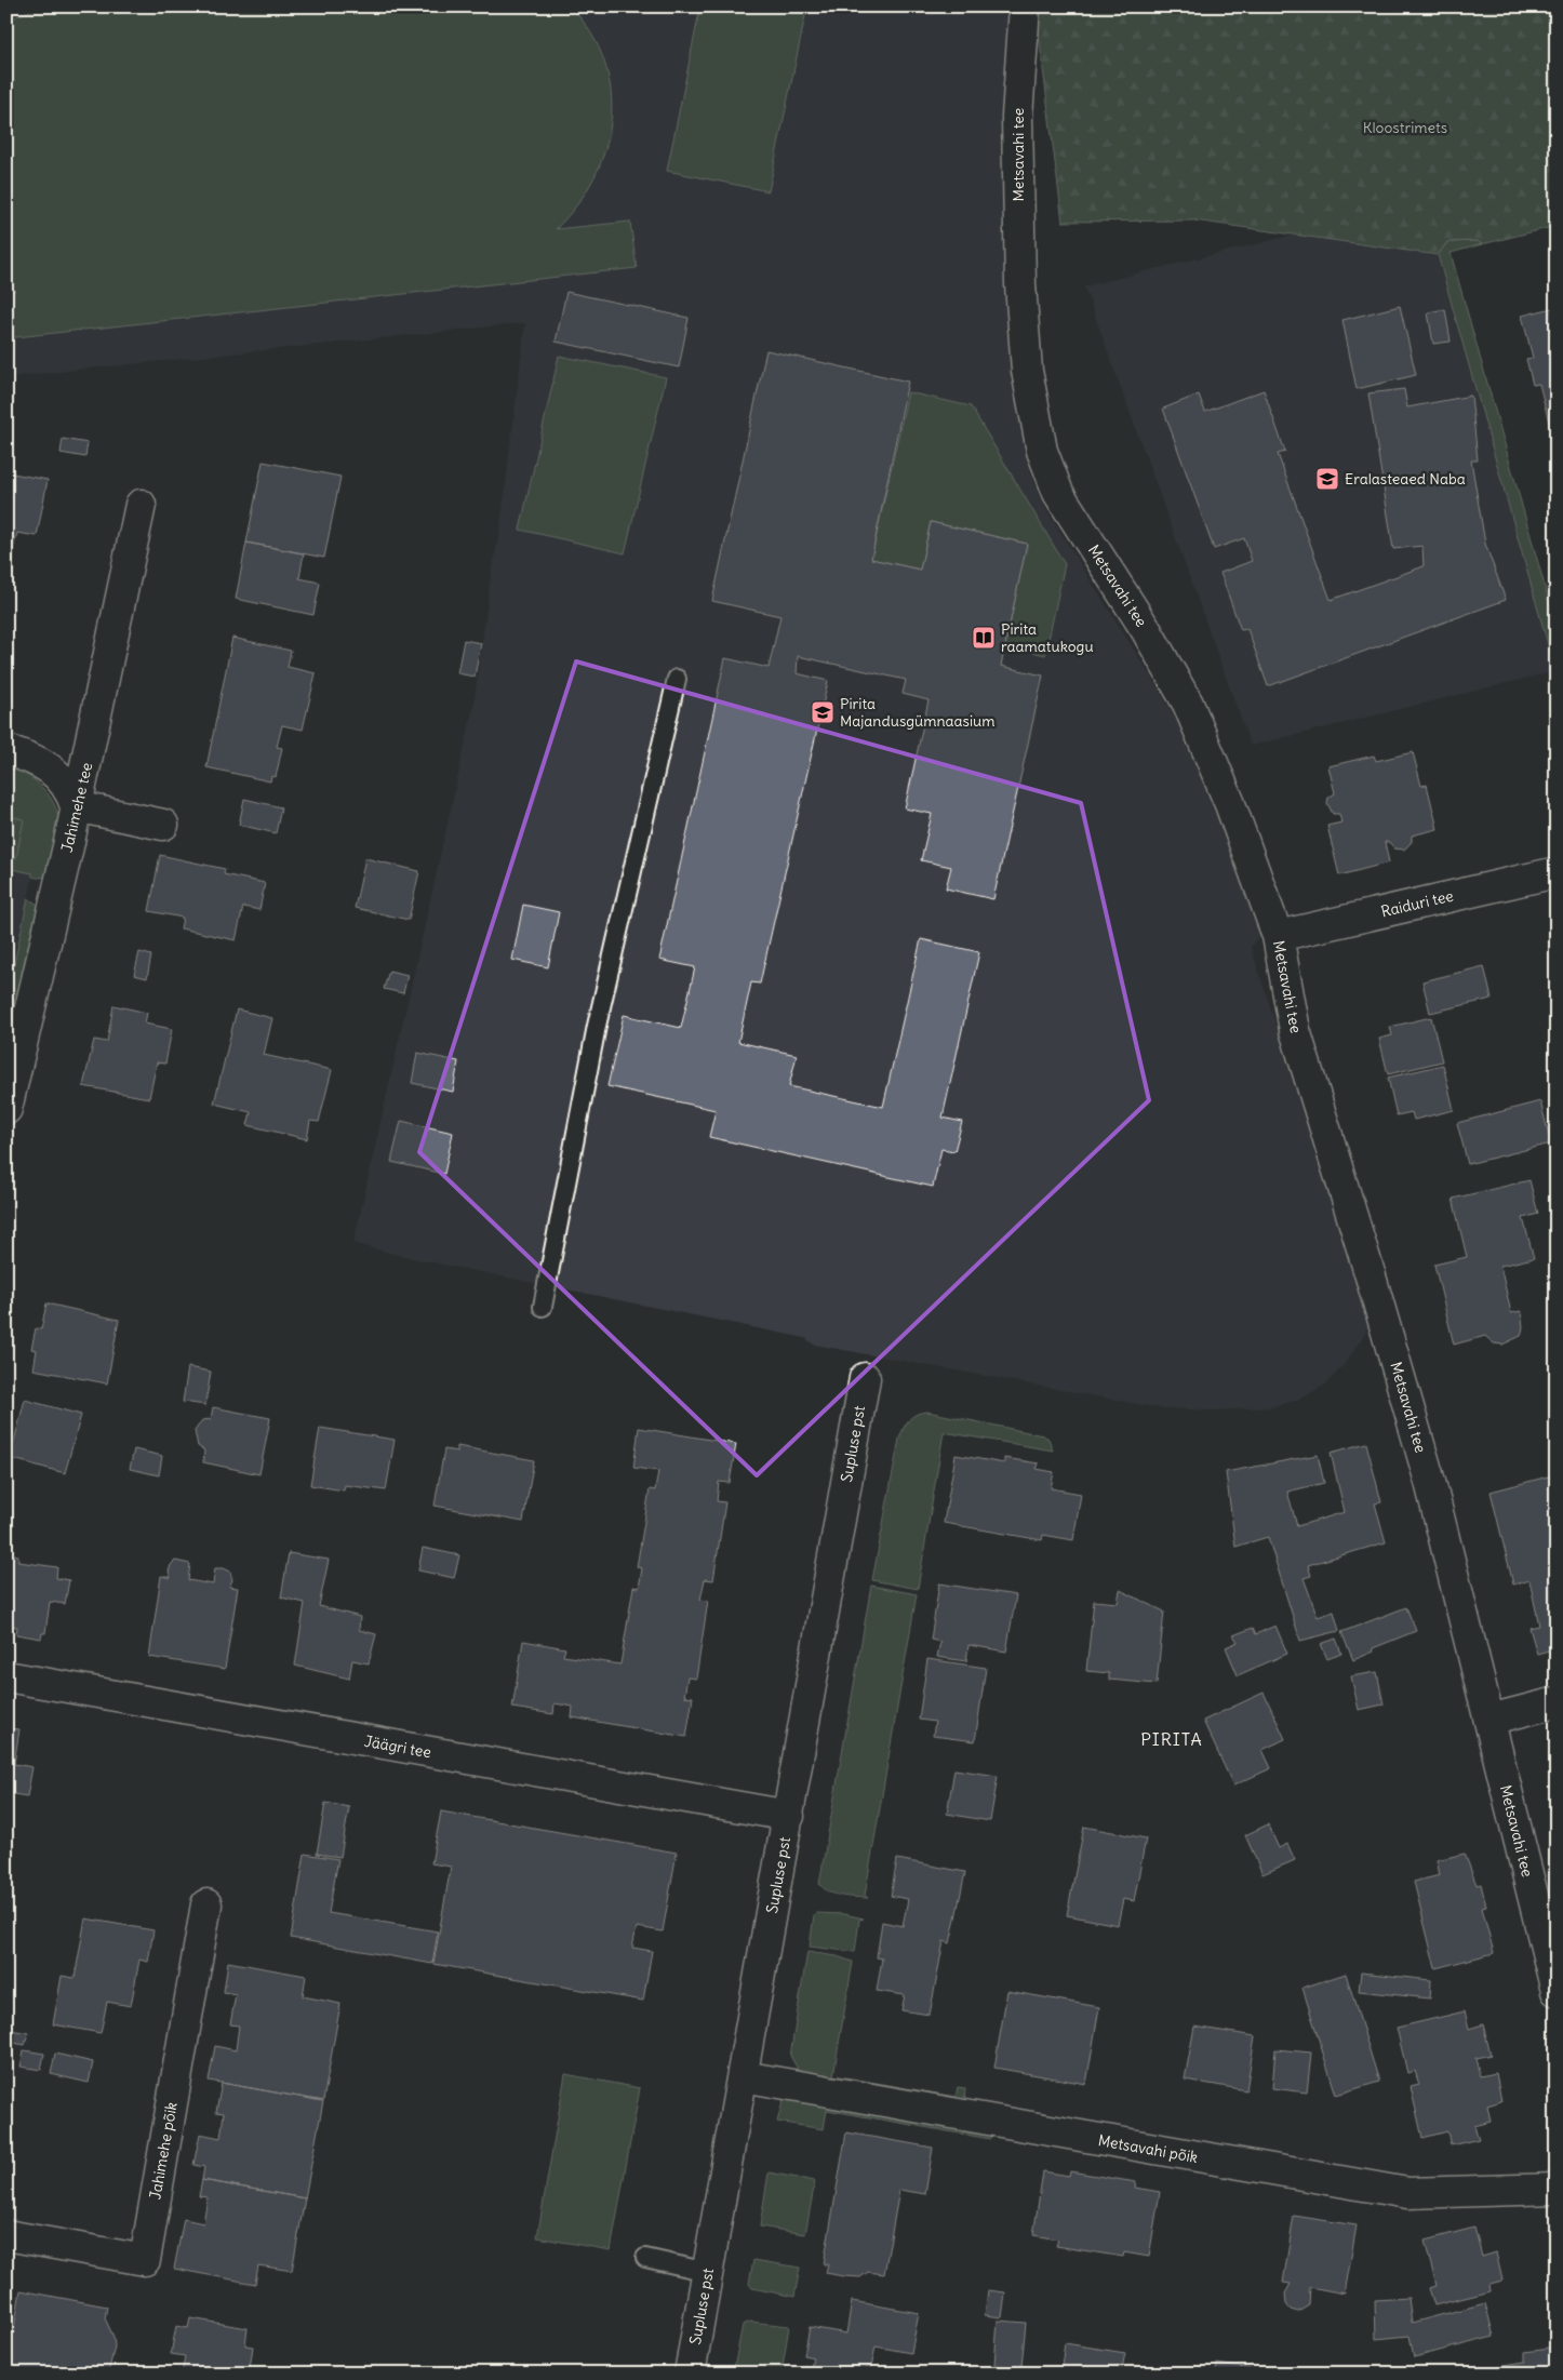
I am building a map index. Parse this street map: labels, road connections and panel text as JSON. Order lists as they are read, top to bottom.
{
  "streets": {
    "street": [
      "Metsavahi tee",
      "Jahimehe tee",
      "Raiduri tee",
      "Supluse pst",
      "Jäägri tee",
      "Metsavahi põik",
      "Jahimehe põik"
    ]
  },
  "crossings": [
    ["Metsavahi tee", "Raiduri tee"],
    ["Supluse pst", "Jäägri tee"],
    ["Supluse pst", "Metsavahi põik"]
  ],
  "districts": ["PIRITA"],
  "parks": ["Kloostrimets"],
  "places": {
    "school or university": ["Eralasteaed Naba", "Pirita Majandusgümnaasium"],
    "library": ["Pirita raamatukogu"]
  }
}
